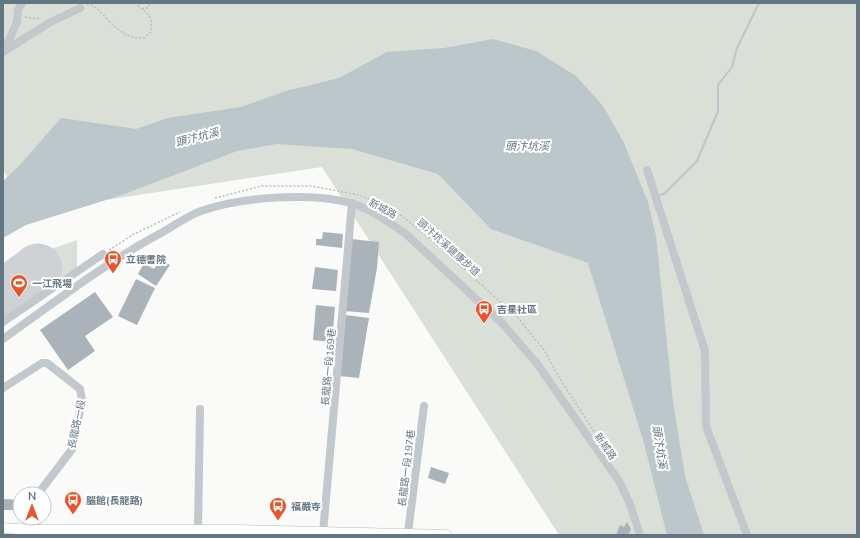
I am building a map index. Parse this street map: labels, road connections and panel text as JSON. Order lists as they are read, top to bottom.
{
  "streets": {
    "street": [
      "新城路",
      "長龍路一段169巷",
      "長龍路一段",
      "長龍路一段197巷"
    ],
    "path": ["頭汴坑溪健康步道"]
  },
  "crossings": [
    ["新城路", "長龍路一段169巷"]
  ],
  "water": ["頭汴坑溪"],
  "places": {
    "bus stop": [
      "立德書院",
      "吉星社區",
      "腦館(長龍路)",
      "福嚴寺"
    ],
    "sports": ["一江飛場"]
  },
  "north": "top"
}
